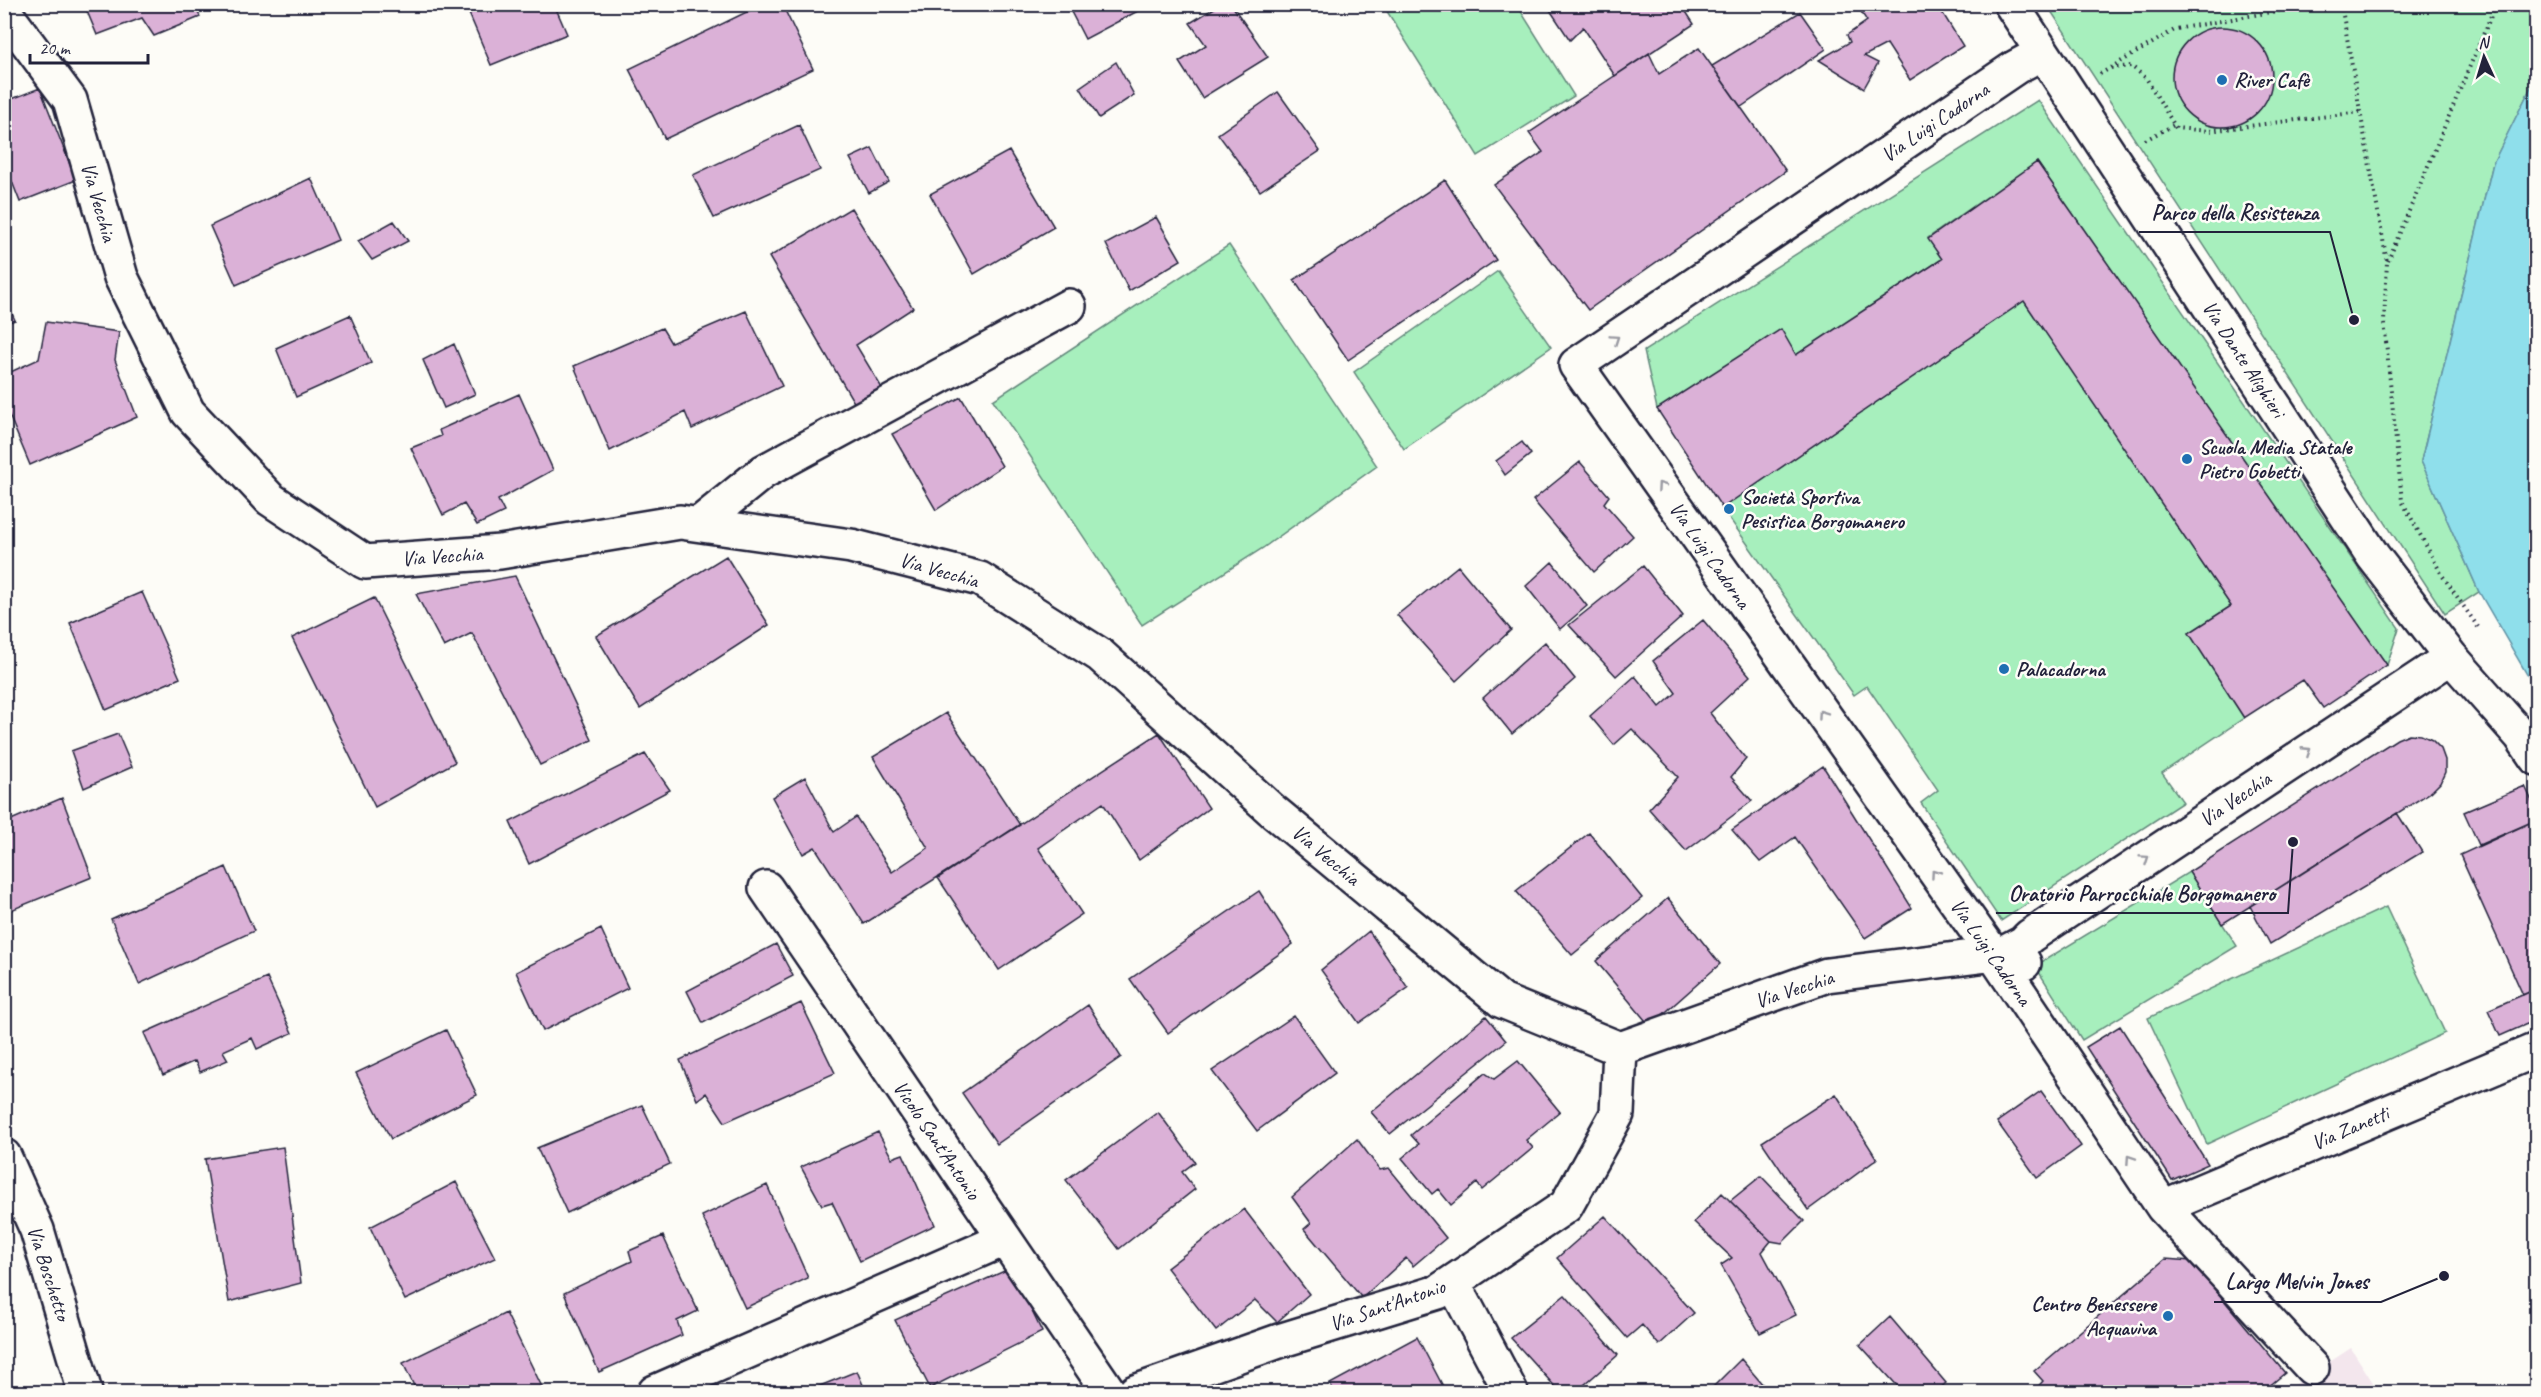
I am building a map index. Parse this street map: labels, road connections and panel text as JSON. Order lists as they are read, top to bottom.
{
  "streets": {
    "street": [
      "Via Luigi Cadorna",
      "Via Vecchia",
      "Via Dante Alighieri",
      "Via Zanetti",
      "Vicolo Sant'Antonio",
      "Via Boschetto",
      "Via Sant'Antonio"
    ]
  },
  "crossings": [
    ["Via Luigi Cadorna", "Via Vecchia"],
    ["Via Luigi Cadorna", "Via Dante Alighieri"],
    ["Via Vecchia", "Via Dante Alighieri"],
    ["Via Vecchia", "Via Sant'Antonio"]
  ],
  "places": [
    "River Cafè",
    "Parco della Resistenza",
    "Scuola Media Statale Pietro Gobetti",
    "Società Sportiva Pesistica Borgomanero",
    "Palacadorna",
    "Oratorio Parrocchiale Borgomanero",
    "Largo Melvin Jones",
    "Centro Benessere Acquaviva"
  ],
  "scale_bar": "20 m",
  "north": "top"
}
